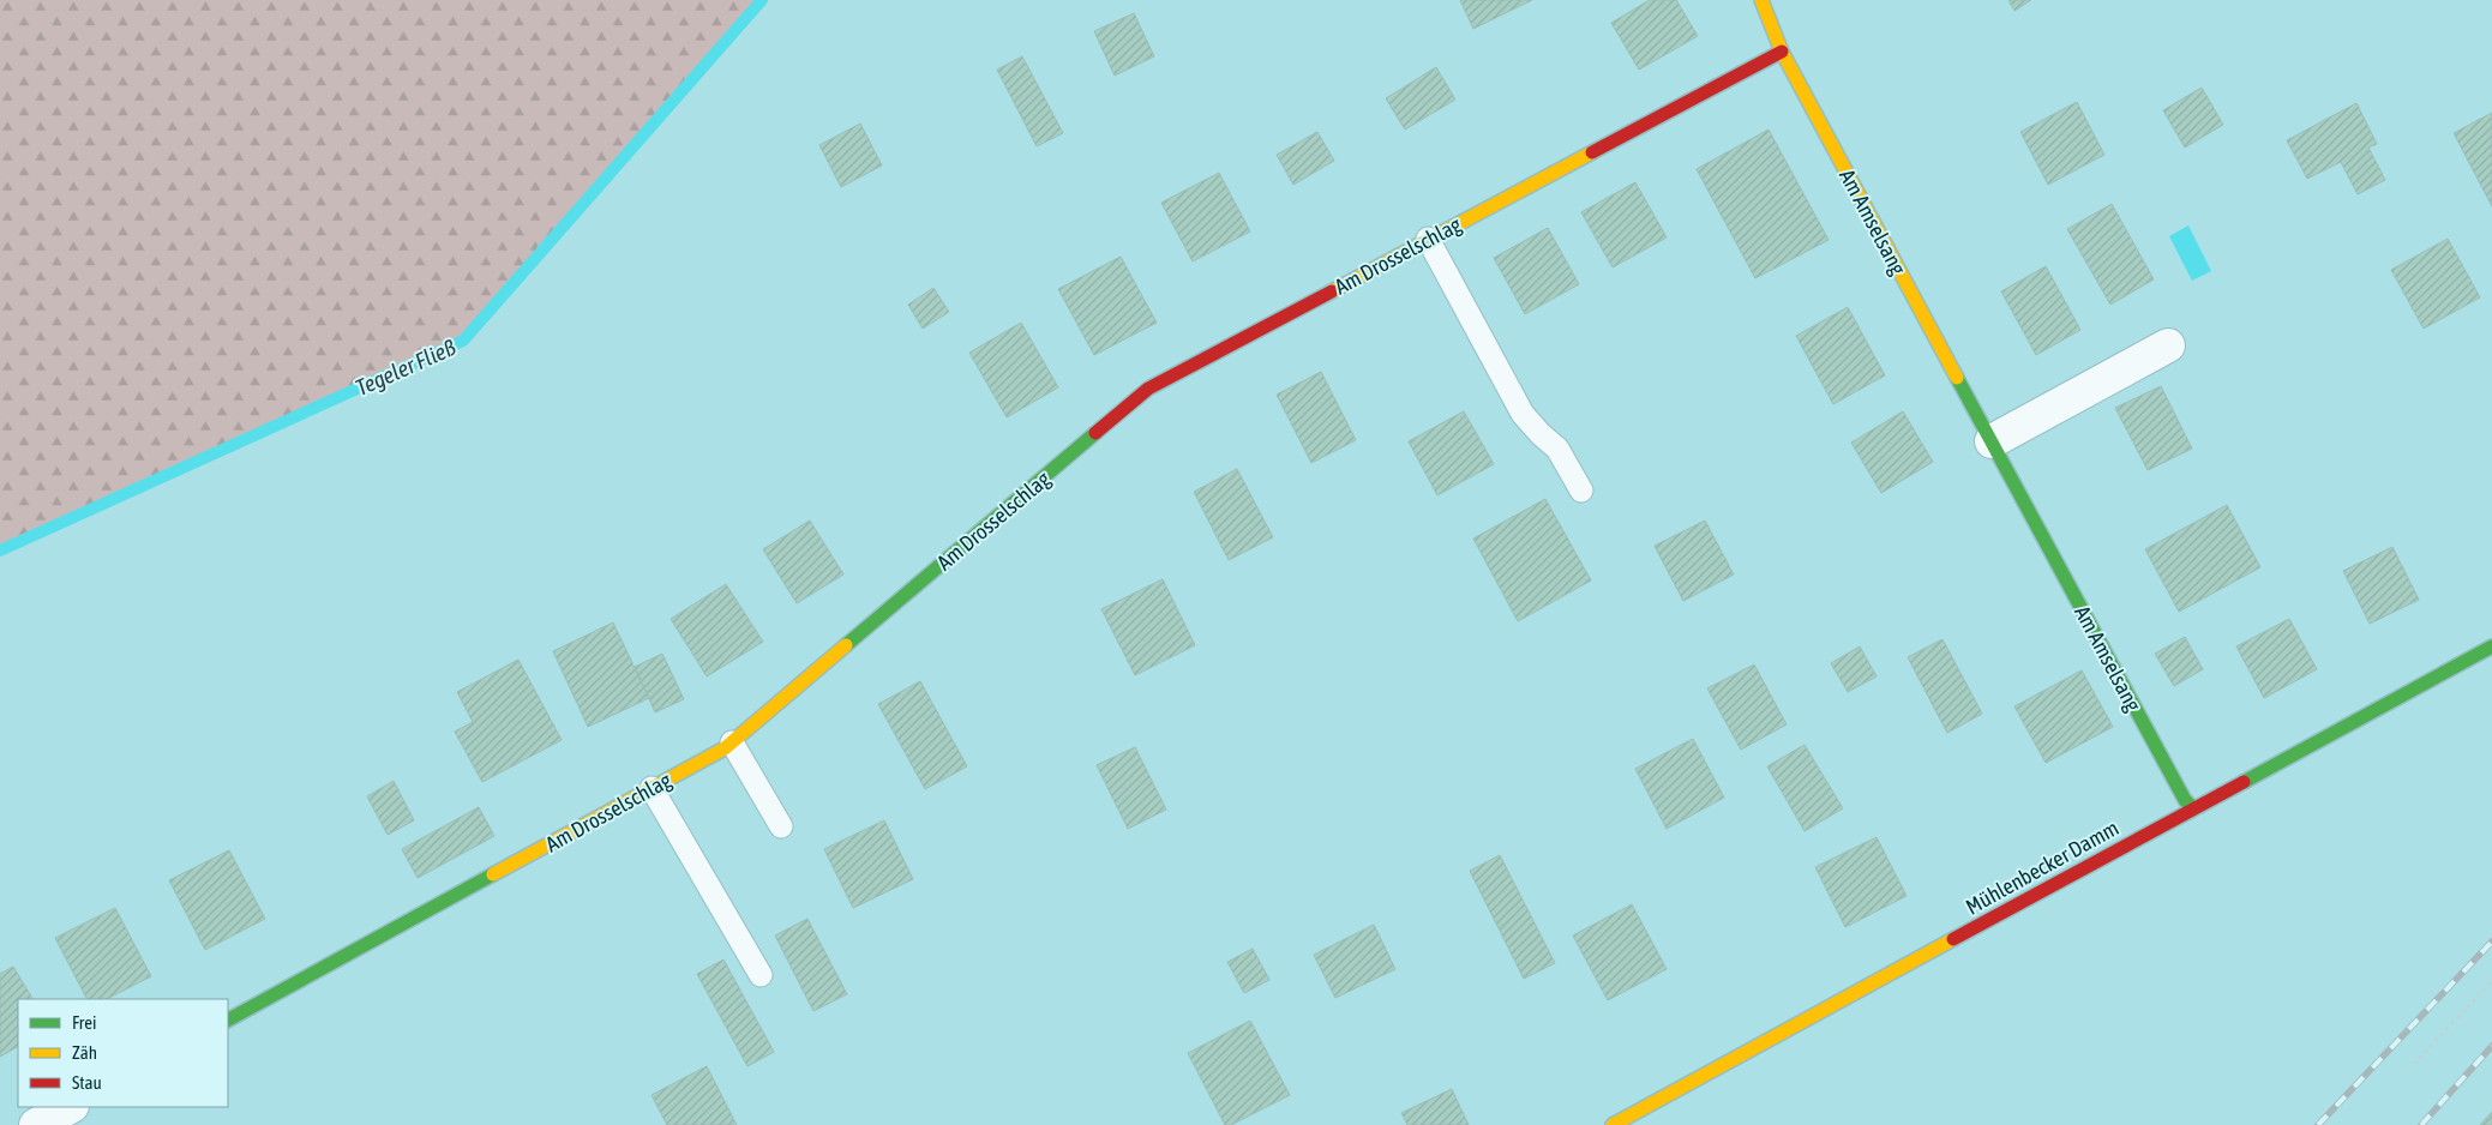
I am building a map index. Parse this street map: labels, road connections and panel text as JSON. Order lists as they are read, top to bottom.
{
  "streets": {
    "street": ["Am Amselsang", "Am Drosselschlag", "Mühlenbecker Damm"]
  },
  "crossings": [
    ["Am Amselsang", "Am Drosselschlag"],
    ["Am Amselsang", "Mühlenbecker Damm"]
  ],
  "water": ["Tegeler Fließ"],
  "legend": ["Frei", "Zäh", "Stau"]
}
